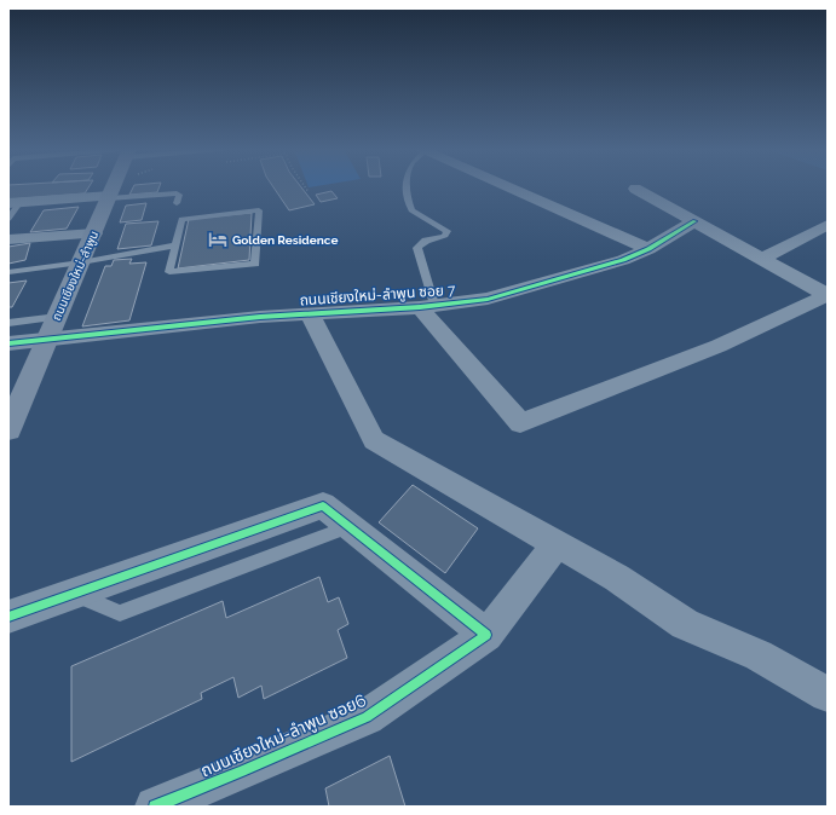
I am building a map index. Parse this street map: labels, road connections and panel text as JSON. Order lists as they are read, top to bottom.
{
  "streets": {
    "main road": ["ถนนเชียงใหม่-ลำพูน"],
    "street": ["ถนนเชียงใหม่-ลำพูน ซอย 7", "ถนนเชียงใหม่-ลำพูน ซอย6"]
  },
  "crossings": [
    ["ถนนเชียงใหม่-ลำพูน", "ถนนเชียงใหม่-ลำพูน ซอย 7"]
  ],
  "places": {
    "hotel": ["Golden Residence"]
  }
}
